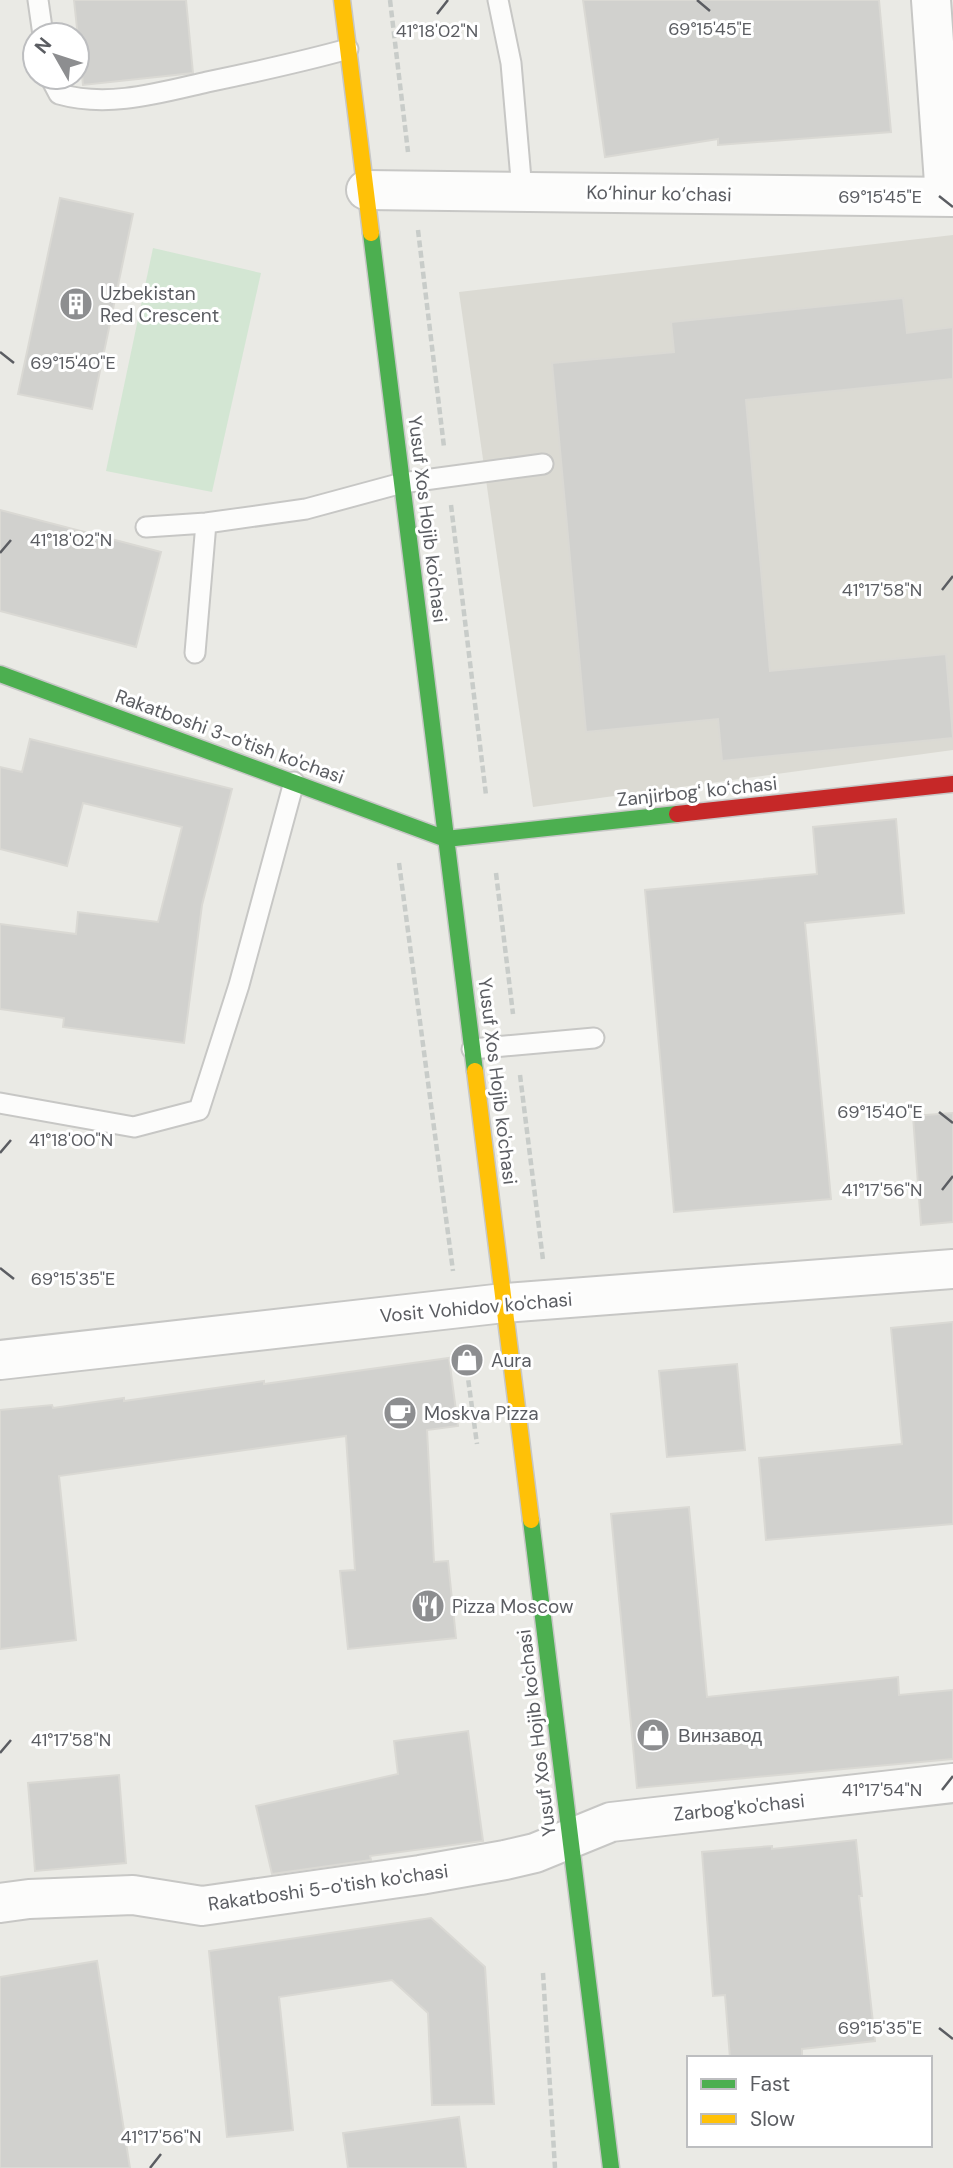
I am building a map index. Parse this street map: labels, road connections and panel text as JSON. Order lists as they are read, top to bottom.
{
  "streets": {
    "main road": ["Yusuf Xos Hojib ko'chasi", "Rakatboshi 3-o'tish ko'chasi", "Zanjirbogʻ koʻchasi"],
    "street": [
      "Ko‘hinur ko‘chasi",
      "Vosit Vohidov ko'chasi",
      "Zarbog'ko'chasi",
      "Rakatboshi 5-o'tish ko'chasi"
    ]
  },
  "crossings": [
    ["Ko‘hinur ko‘chasi", "Yusuf Xos Hojib ko'chasi"],
    ["Yusuf Xos Hojib ko'chasi", "Rakatboshi 3-o'tish ko'chasi"],
    ["Yusuf Xos Hojib ko'chasi", "Zanjirbogʻ koʻchasi"],
    ["Yusuf Xos Hojib ko'chasi", "Vosit Vohidov ko'chasi"],
    ["Yusuf Xos Hojib ko'chasi", "Zarbog'ko'chasi"],
    ["Yusuf Xos Hojib ko'chasi", "Rakatboshi 5-o'tish ko'chasi"],
    ["Rakatboshi 3-o'tish ko'chasi", "Zanjirbogʻ koʻchasi"],
    ["Zarbog'ko'chasi", "Rakatboshi 5-o'tish ko'chasi"]
  ],
  "places": {
    "building": ["Uzbekistan Red Crescent"],
    "shop": ["Aura", "Винзавод"],
    "cafe": ["Moskva Pizza"],
    "restaurant": ["Pizza Moscow"]
  },
  "legend": ["Fast", "Slow"],
  "north": "top left",
  "coordinates": [
    "69°15'45\"E",
    "41°18'02\"N",
    "69°15'40\"E",
    "41°17'58\"N",
    "41°18'00\"N",
    "41°17'56\"N",
    "69°15'35\"E",
    "41°17'54\"N"
  ]
}
